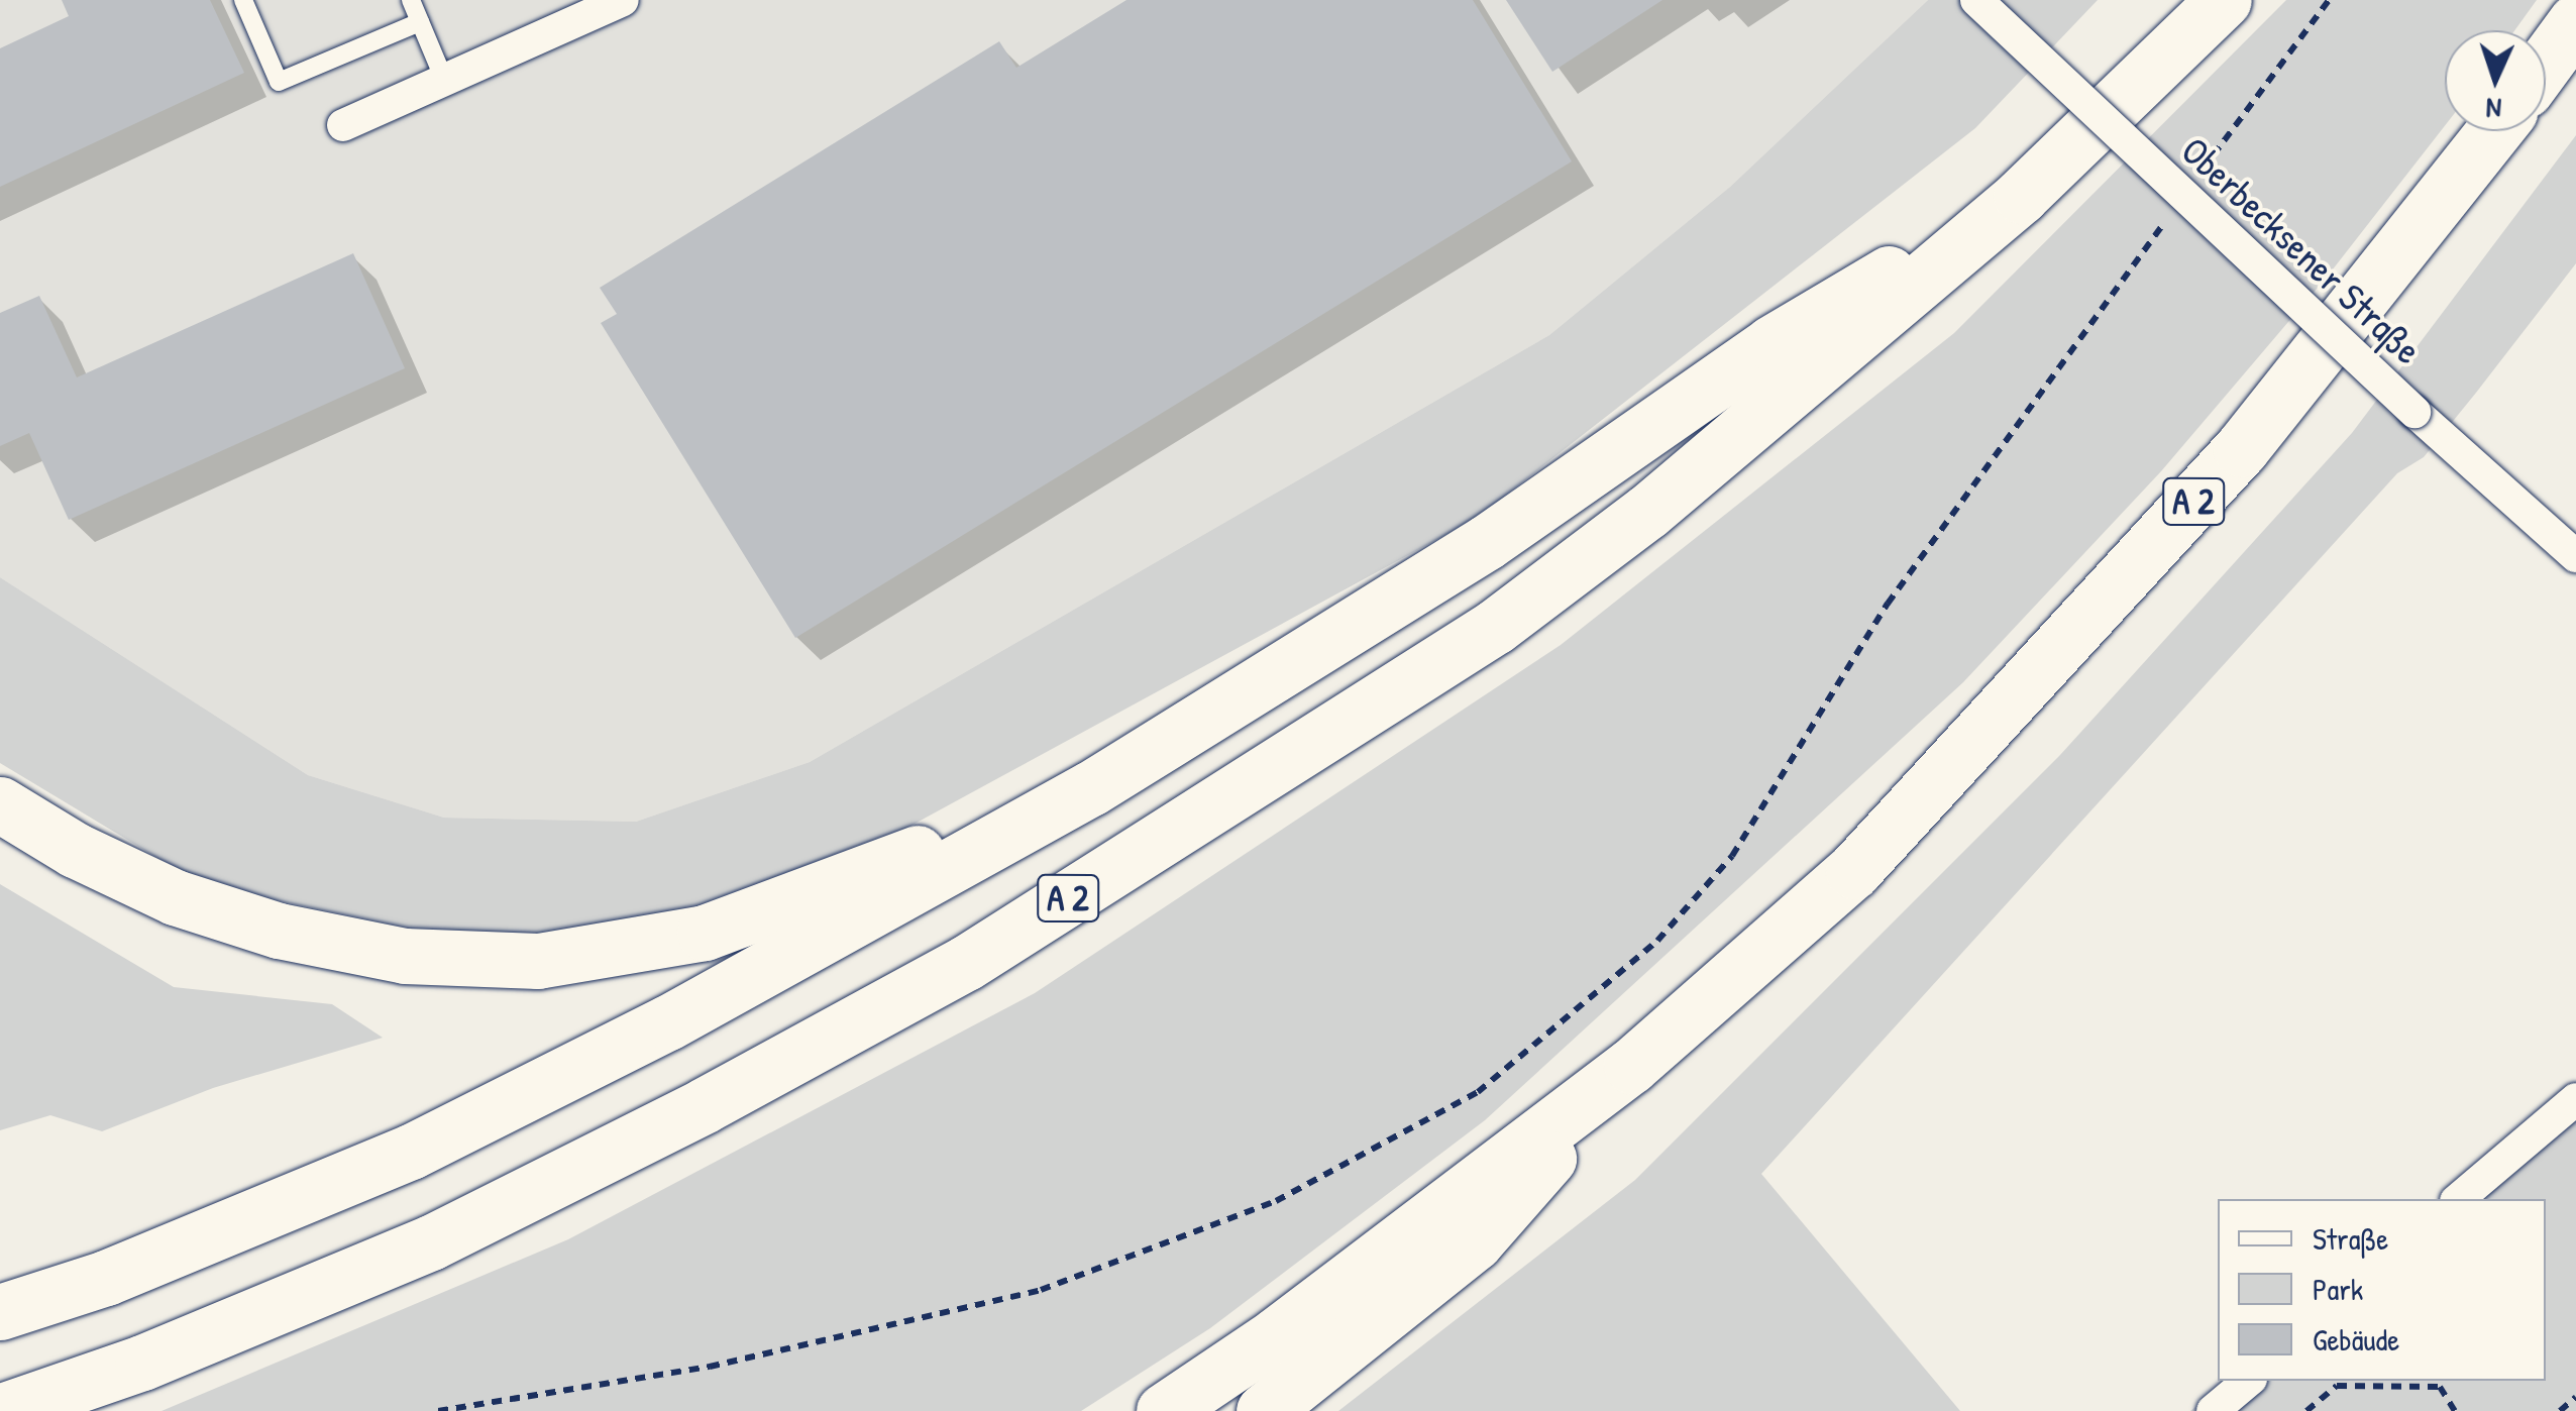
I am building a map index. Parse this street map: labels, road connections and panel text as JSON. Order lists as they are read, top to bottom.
{
  "streets": {
    "highway": ["A 2"],
    "street": ["Oberbecksener Straße"]
  },
  "legend": ["Straße", "Park", "Gebäude"],
  "north": "bottom"
}
